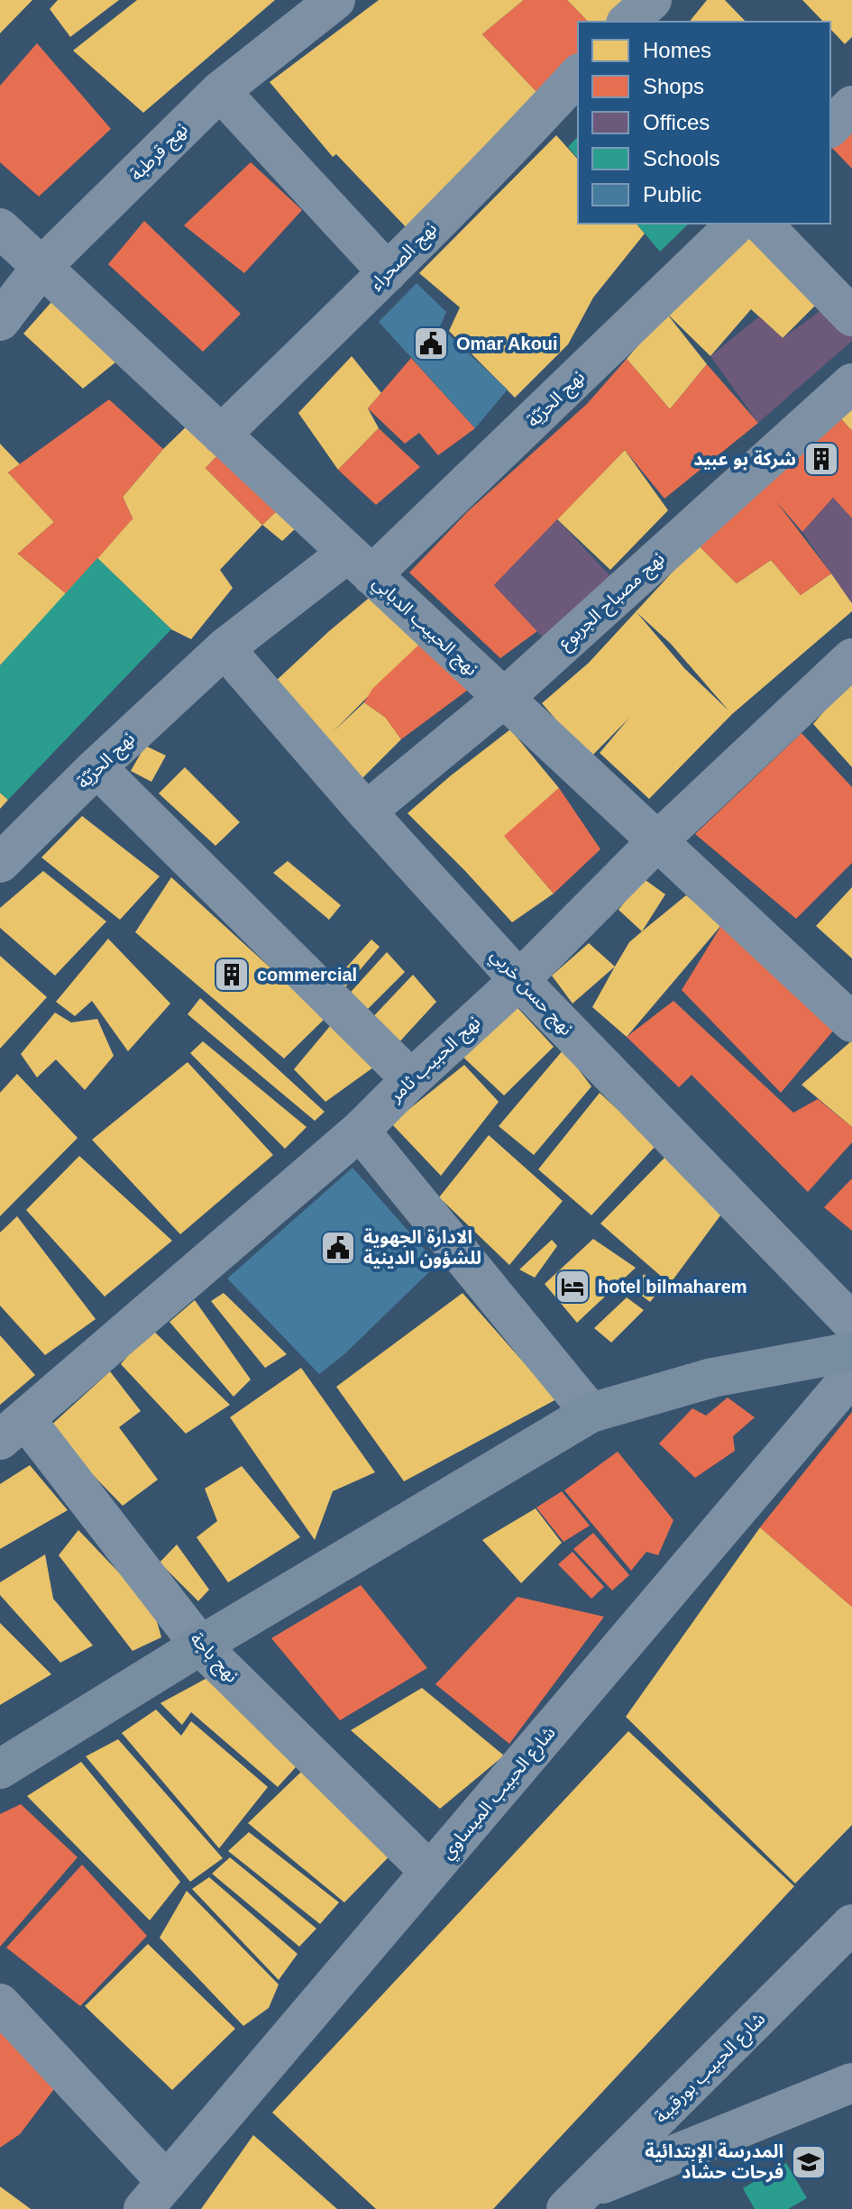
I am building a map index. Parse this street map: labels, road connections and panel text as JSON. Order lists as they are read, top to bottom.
{
  "streets": {
    "street": [
      "نهج قرطبة",
      "نهج الصحراء",
      "نهج الحرّيّة",
      "نهج مصباح الجربوع",
      "نهج الحبيب الدبابي",
      "نهج حسن خربي",
      "نهج الحبيب ثامر",
      "نهج باجة",
      "شارع الحبيب الميساوي",
      "شارع الحبيب بورقيبة"
    ]
  },
  "crossings": [
    ["نهج قرطبة", "نهج الحبيب الدبابي"],
    ["نهج الصحراء", "نهج الحبيب الدبابي"],
    ["نهج الحرّيّة", "نهج الحبيب الدبابي"],
    ["نهج الحرّيّة", "نهج حسن خربي"],
    ["نهج مصباح الجربوع", "نهج الحبيب الدبابي"],
    ["نهج مصباح الجربوع", "نهج حسن خربي"],
    ["نهج الحبيب الدبابي", "نهج الحبيب ثامر"],
    ["نهج حسن خربي", "نهج الحبيب ثامر"],
    ["نهج الحبيب ثامر", "نهج باجة"],
    ["نهج باجة", "شارع الحبيب الميساوي"]
  ],
  "places": {
    "public building": ["Omar Akoui", "الادارة الجهوية للشؤون الدينية"],
    "building": ["شركة بو عبيد", "commercial"],
    "hotel": ["hotel bilmaharem"],
    "school or university": ["المدرسة الإبتدائية فرحات حشاد"]
  },
  "legend": [
    "Homes",
    "Shops",
    "Offices",
    "Schools",
    "Public"
  ]
}
